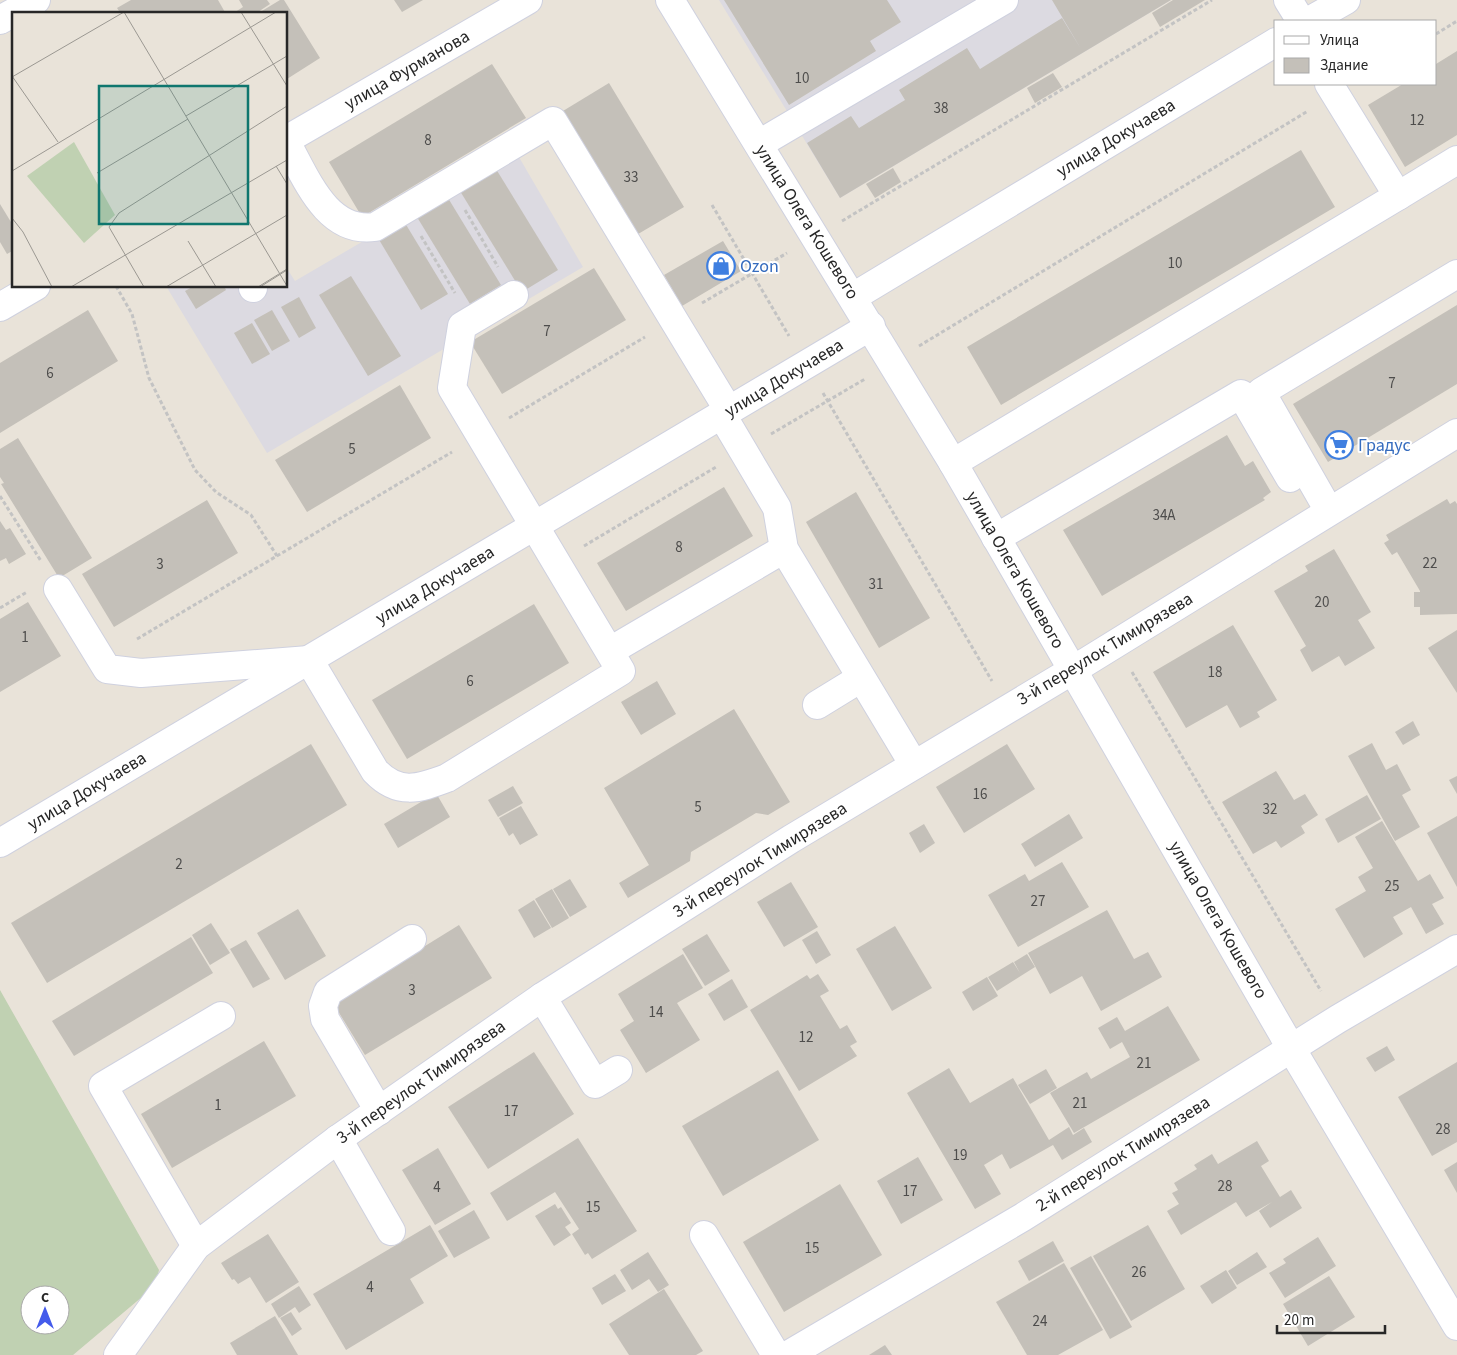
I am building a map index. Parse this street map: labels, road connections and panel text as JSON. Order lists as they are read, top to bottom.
{
  "streets": {
    "street": [
      "улица Фурманова",
      "улица Докучаева",
      "улица Олега Кошевого",
      "3-й переулок Тимирязева",
      "2-й переулок Тимирязева"
    ]
  },
  "crossings": [
    ["улица Докучаева", "улица Олега Кошевого"],
    ["улица Олега Кошевого", "3-й переулок Тимирязева"],
    ["улица Олега Кошевого", "2-й переулок Тимирязева"]
  ],
  "places": {
    "shop": ["Ozon"],
    "supermarket": ["Градус"]
  },
  "house_numbers": [
    "10",
    "38",
    "12",
    "8",
    "33",
    "10",
    "7",
    "6",
    "7",
    "5",
    "34А",
    "8",
    "22",
    "3",
    "31",
    "20",
    "1",
    "18",
    "6",
    "16",
    "5",
    "32",
    "2",
    "25",
    "27",
    "3",
    "14",
    "12",
    "21",
    "21",
    "1",
    "17",
    "28",
    "19",
    "28",
    "4",
    "17",
    "15",
    "15",
    "26",
    "4",
    "24"
  ],
  "legend": ["Улица", "Здание"],
  "scale_bar": "20 m",
  "north": "top"
}
